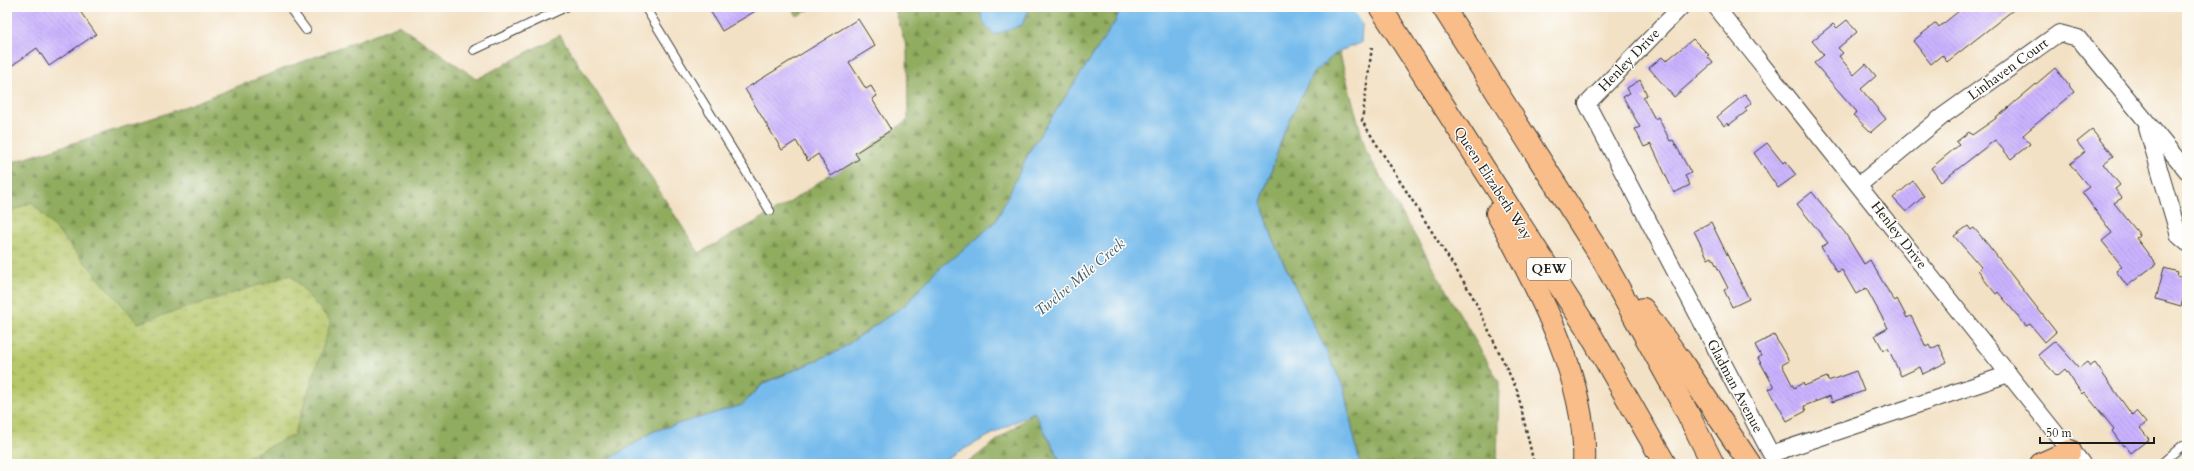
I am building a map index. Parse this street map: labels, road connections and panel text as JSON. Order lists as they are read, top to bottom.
{
  "streets": {
    "highway": ["Queen Elizabeth Way", "QEW"],
    "street": ["Henley Drive", "Linhaven Court", "Gladman Avenue"]
  },
  "crossings": [
    ["Henley Drive", "Linhaven Court"],
    ["Henley Drive", "Gladman Avenue"]
  ],
  "water": ["Twelve Mile Creek"],
  "scale_bar": "50 m"
}
